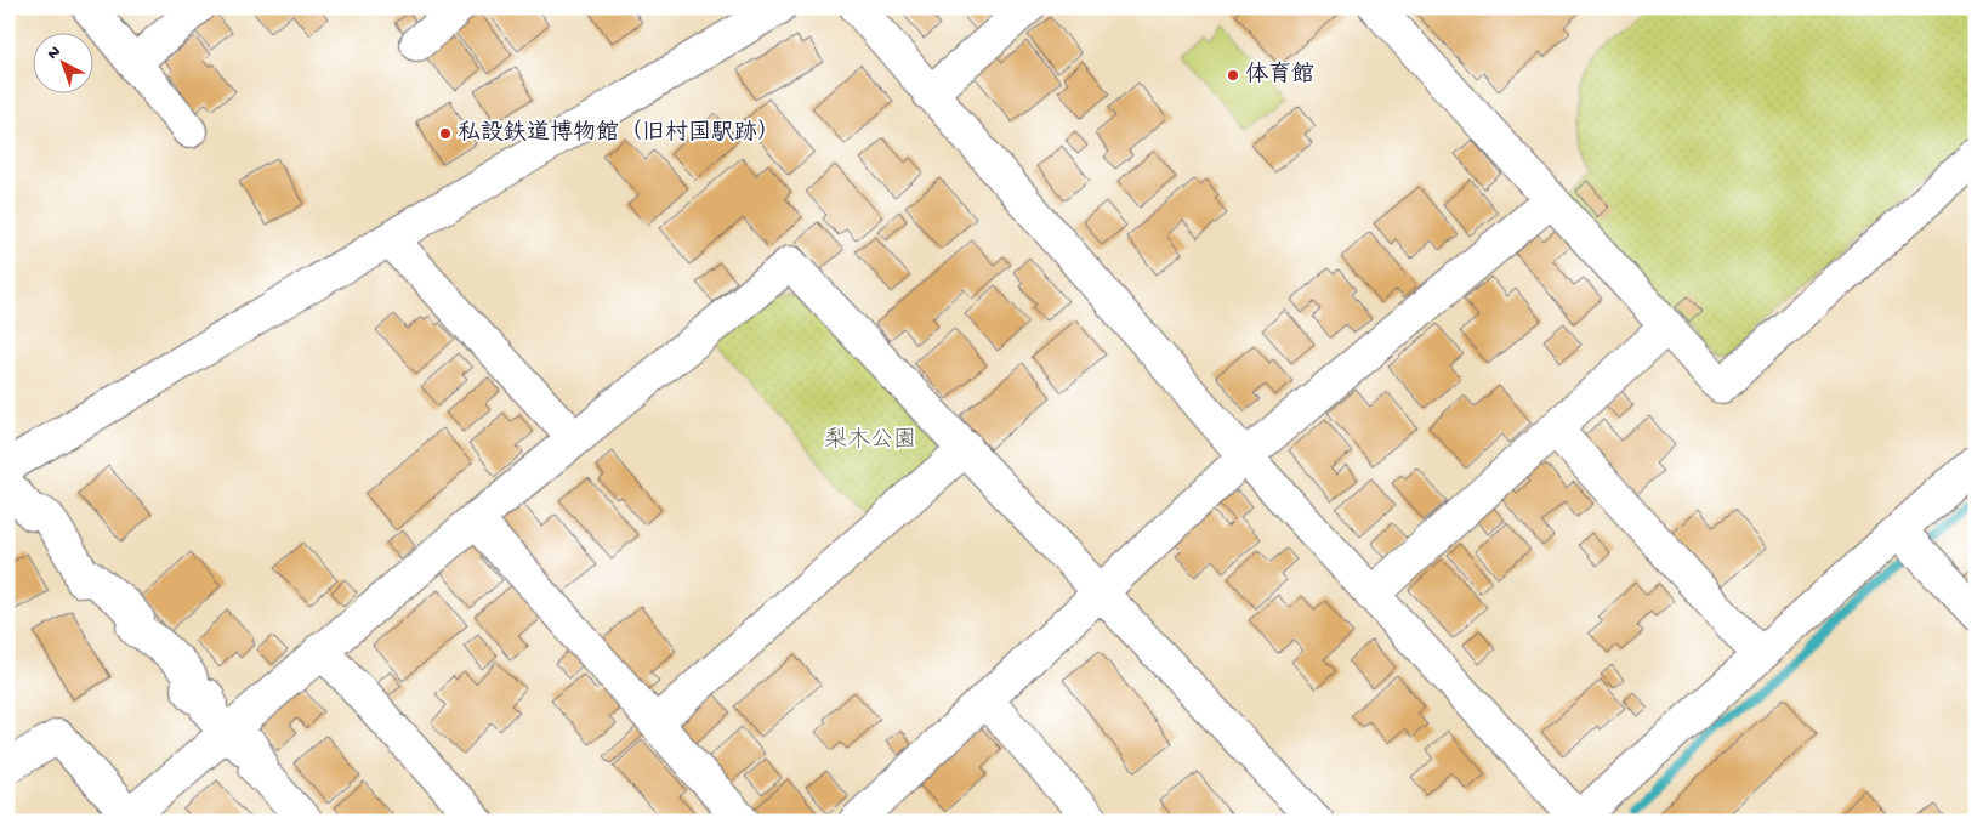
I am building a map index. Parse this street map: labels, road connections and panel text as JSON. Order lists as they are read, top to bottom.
{
  "parks": ["梨木公園"],
  "places": ["体育館", "私設鉄道博物館（旧村国駅跡）"],
  "north": "top left"
}
